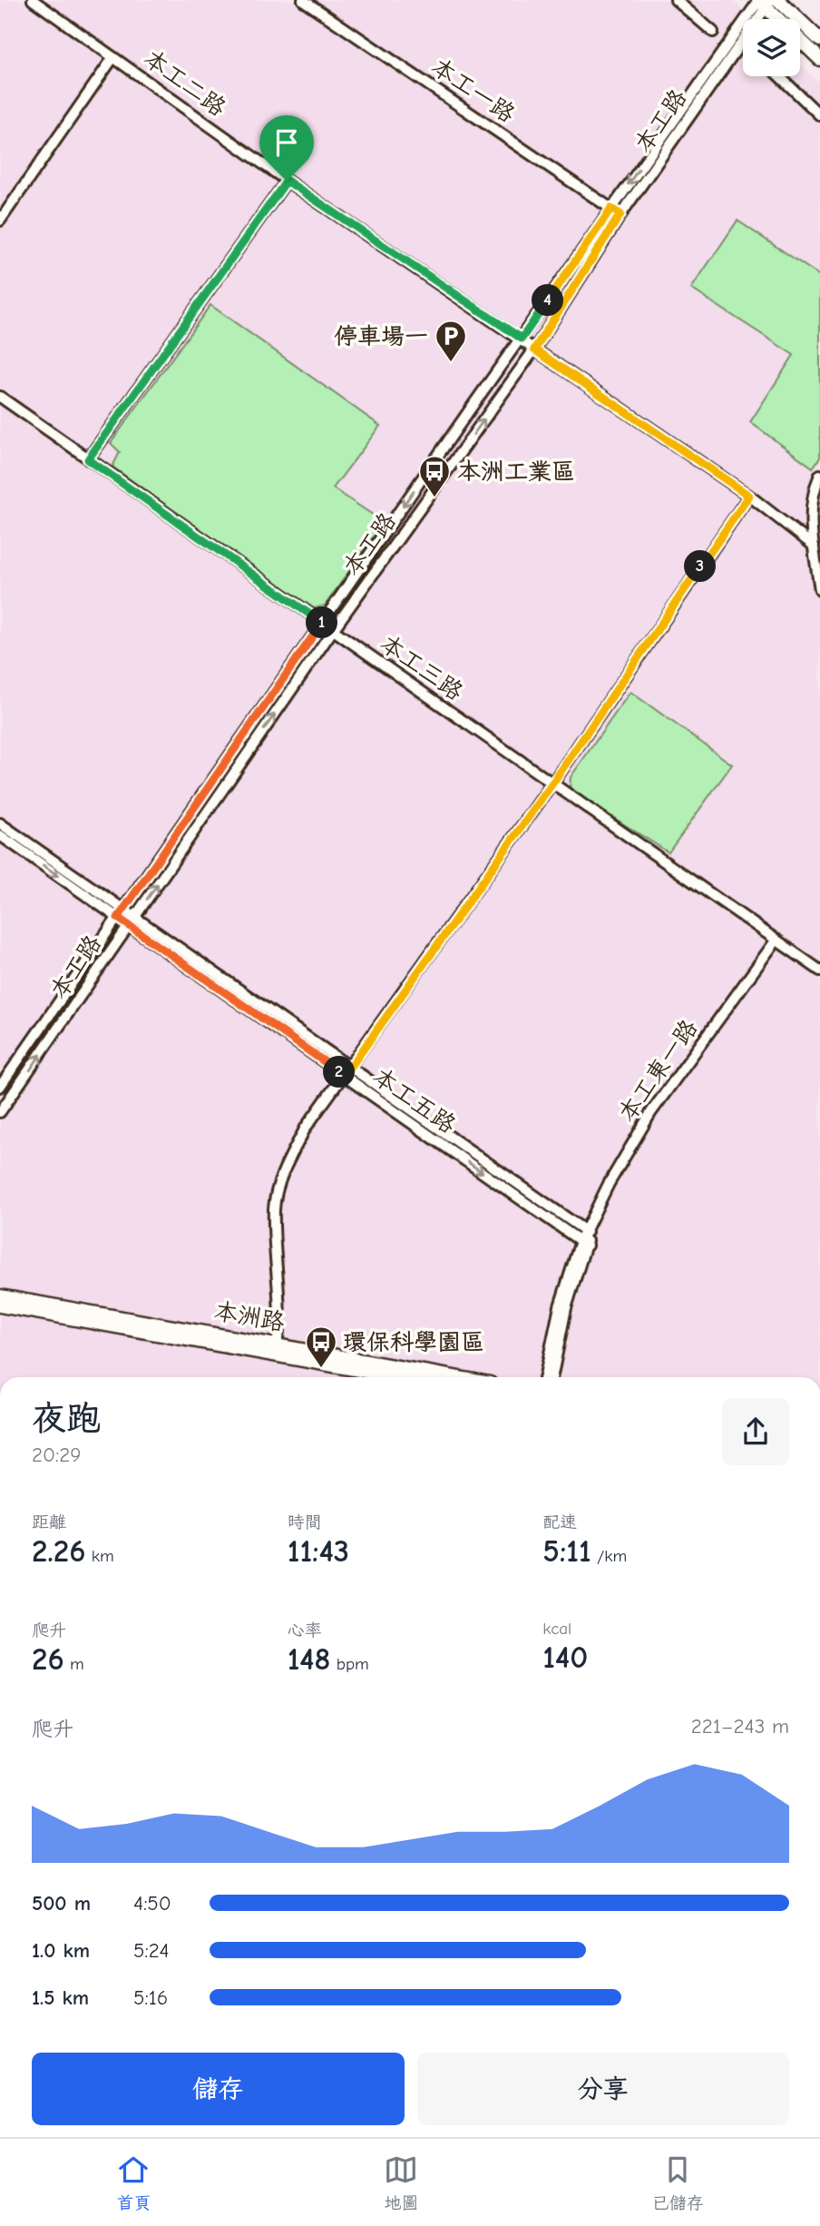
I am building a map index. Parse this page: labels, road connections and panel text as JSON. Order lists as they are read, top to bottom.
{
  "streets": {
    "main road": ["本洲路"],
    "street": [
      "本工二路",
      "本工一路",
      "本工路",
      "本工三路",
      "本工東一路",
      "本工五路"
    ]
  },
  "crossings": [
    ["本工二路", "本工路"],
    ["本工一路", "本工路"],
    ["本工路", "本工三路"],
    ["本工路", "本工五路"],
    ["本工三路", "本工東一路"],
    ["本工東一路", "本工五路"]
  ],
  "places": {
    "parking": ["停車場一"],
    "bus stop": ["本洲工業區", "環保科學園區"]
  },
  "page": {
    "pins": [
      "4",
      "3",
      "1",
      "2"
    ],
    "heading": ["夜跑", "20:29"],
    "stats": [
      ["距離", "2.26 km"],
      ["時間", "11:43"],
      ["配速", "5:11 /km"],
      ["爬升", "26 m"],
      ["心率", "148 bpm"],
      ["kcal", "140"]
    ],
    "chart": ["爬升", "221–243 m"],
    "list": [
      {
        "name": "500 m",
        "note": "4:50"
      },
      {
        "name": "1.0 km",
        "note": "5:24"
      },
      {
        "name": "1.5 km",
        "note": "5:16"
      }
    ],
    "buttons": ["儲存", "分享"],
    "tabs": ["首頁", "地圖", "已儲存"]
  }
}
